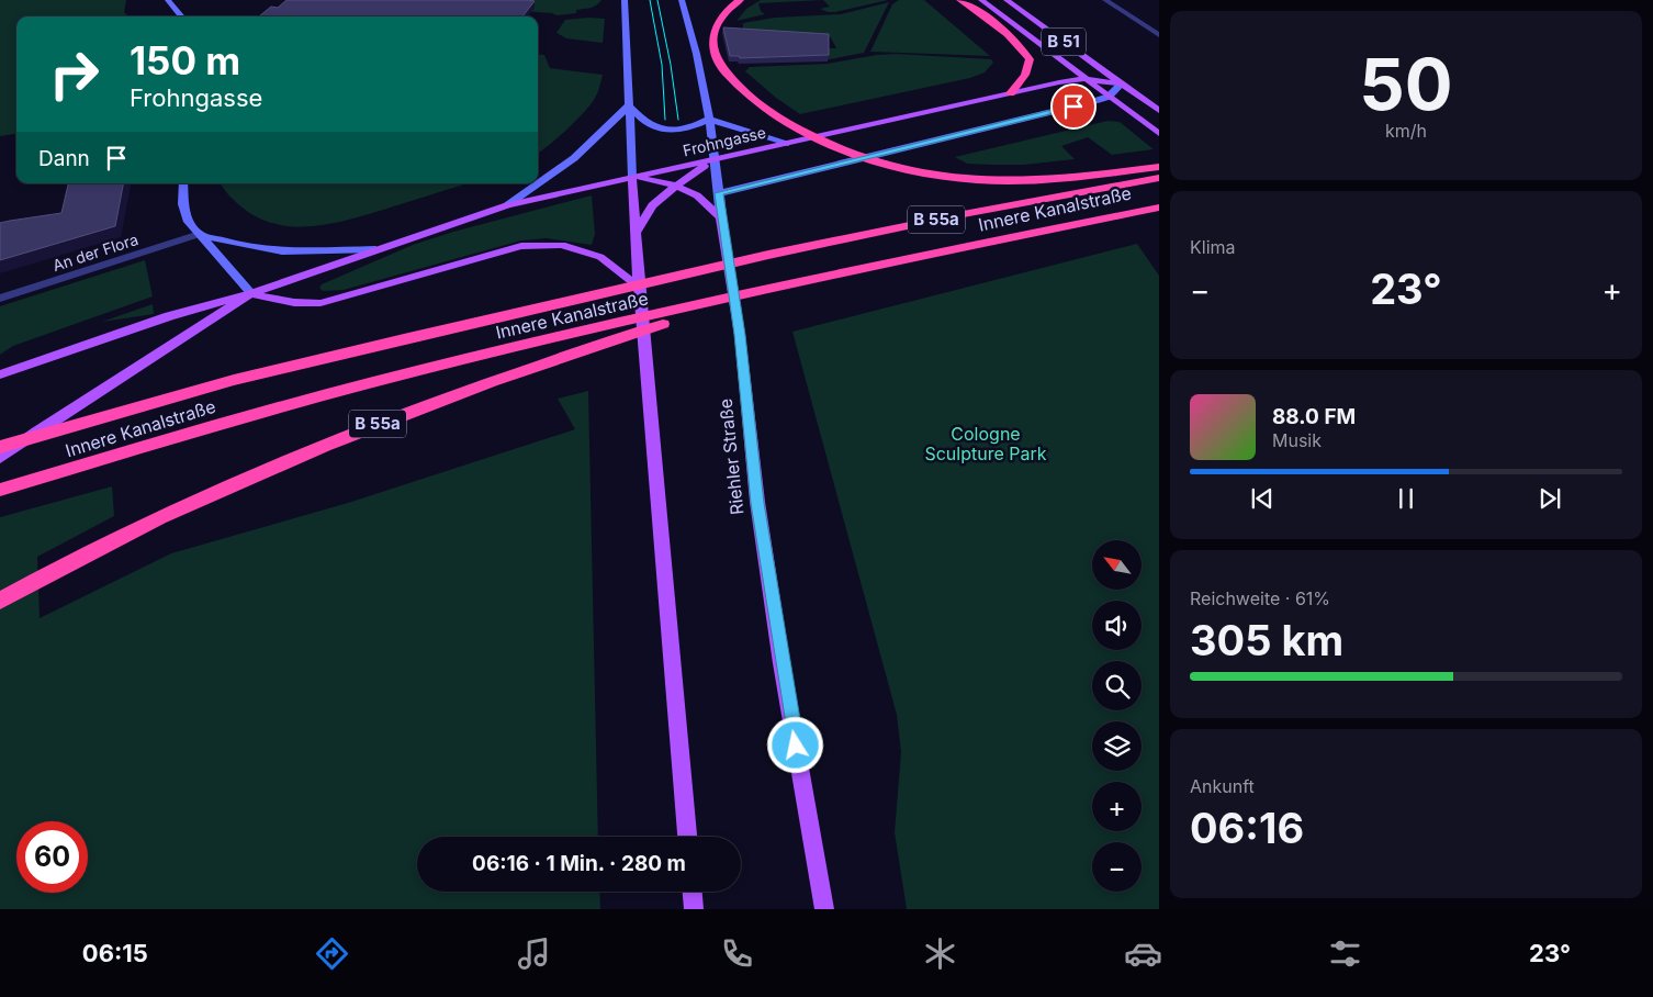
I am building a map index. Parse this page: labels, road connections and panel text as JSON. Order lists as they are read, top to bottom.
{
  "streets": {
    "highway": ["Innere Kanalstraße", "B 55a"],
    "main road": ["B 51", "Frohngasse", "Riehler Straße"],
    "street": ["An der Flora"]
  },
  "crossings": [
    ["B 51", "Frohngasse"],
    ["Frohngasse", "Riehler Straße"],
    ["Innere Kanalstraße", "B 55a"]
  ],
  "parks": ["Cologne Sculpture Park"],
  "north": "top left",
  "page": {
    "tile": [
      ["50", "km/h"],
      "Klima",
      ["Reichweite · 61%", "305 km"],
      ["Ankunft", "06:16"]
    ],
    "turn": ["150 m", "Frohngasse"],
    "then": "Dann",
    "heat": ["−", "23°", "+"],
    "song": ["88.0 FM", "Musik"],
    "map_buttons": ["+", "−"],
    "limit": "60",
    "trip": "06:16 · 1 Min. · 280 m",
    "tabs": ["06:15", "23°"]
  }
}
